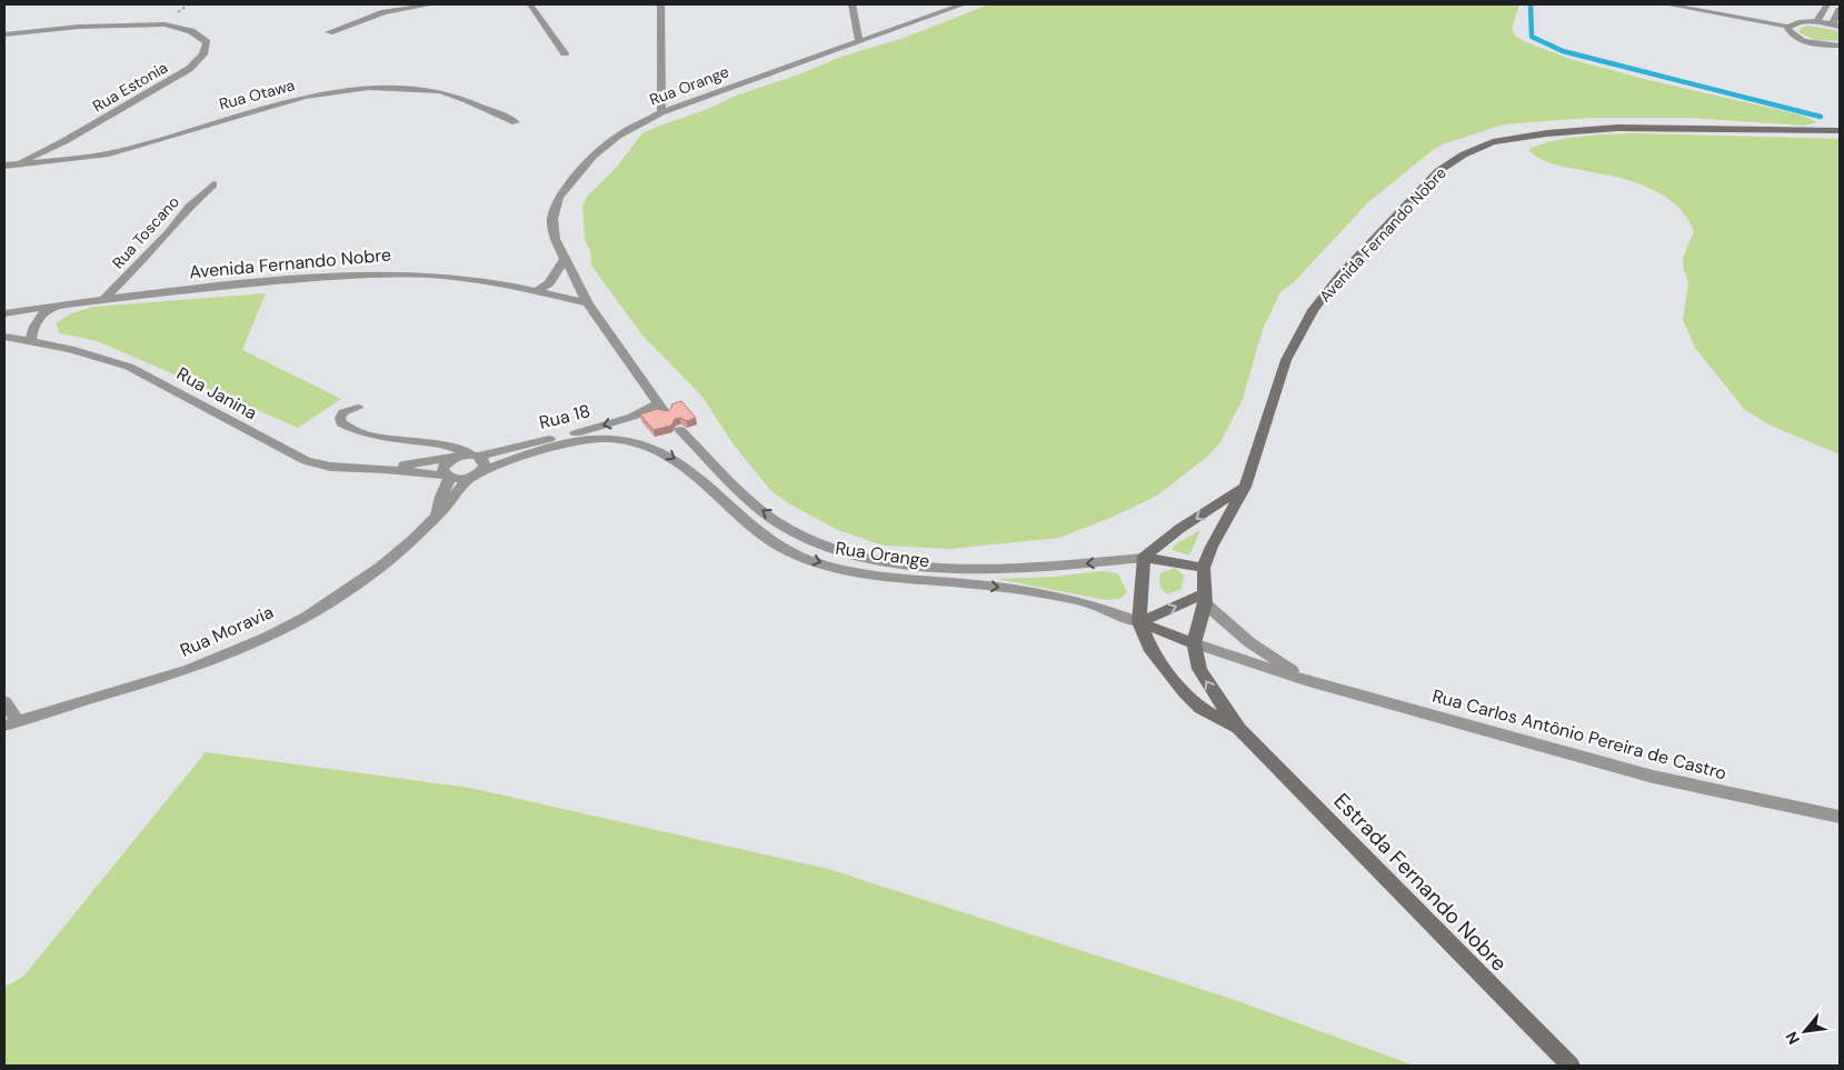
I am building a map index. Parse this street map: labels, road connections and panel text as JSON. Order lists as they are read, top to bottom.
{
  "streets": {
    "main road": ["Avenida Fernando Nobre", "Estrada Fernando Nobre"],
    "street": [
      "Rua Orange",
      "Rua Estonia",
      "Rua Otawa",
      "Rua Toscano",
      "Rua Janina",
      "Rua 18",
      "Rua Moravia",
      "Rua Carlos Antônio Pereira de Castro"
    ]
  },
  "crossings": [
    ["Rua Orange", "Avenida Fernando Nobre"],
    ["Rua Orange", "Rua 18"],
    ["Rua Estonia", "Rua Otawa"],
    ["Rua Toscano", "Avenida Fernando Nobre"],
    ["Avenida Fernando Nobre", "Rua 18"],
    ["Avenida Fernando Nobre", "Estrada Fernando Nobre"],
    ["Rua Janina", "Rua 18"],
    ["Rua Janina", "Rua Moravia"],
    ["Rua 18", "Rua Moravia"]
  ],
  "north": "bottom left"
}
